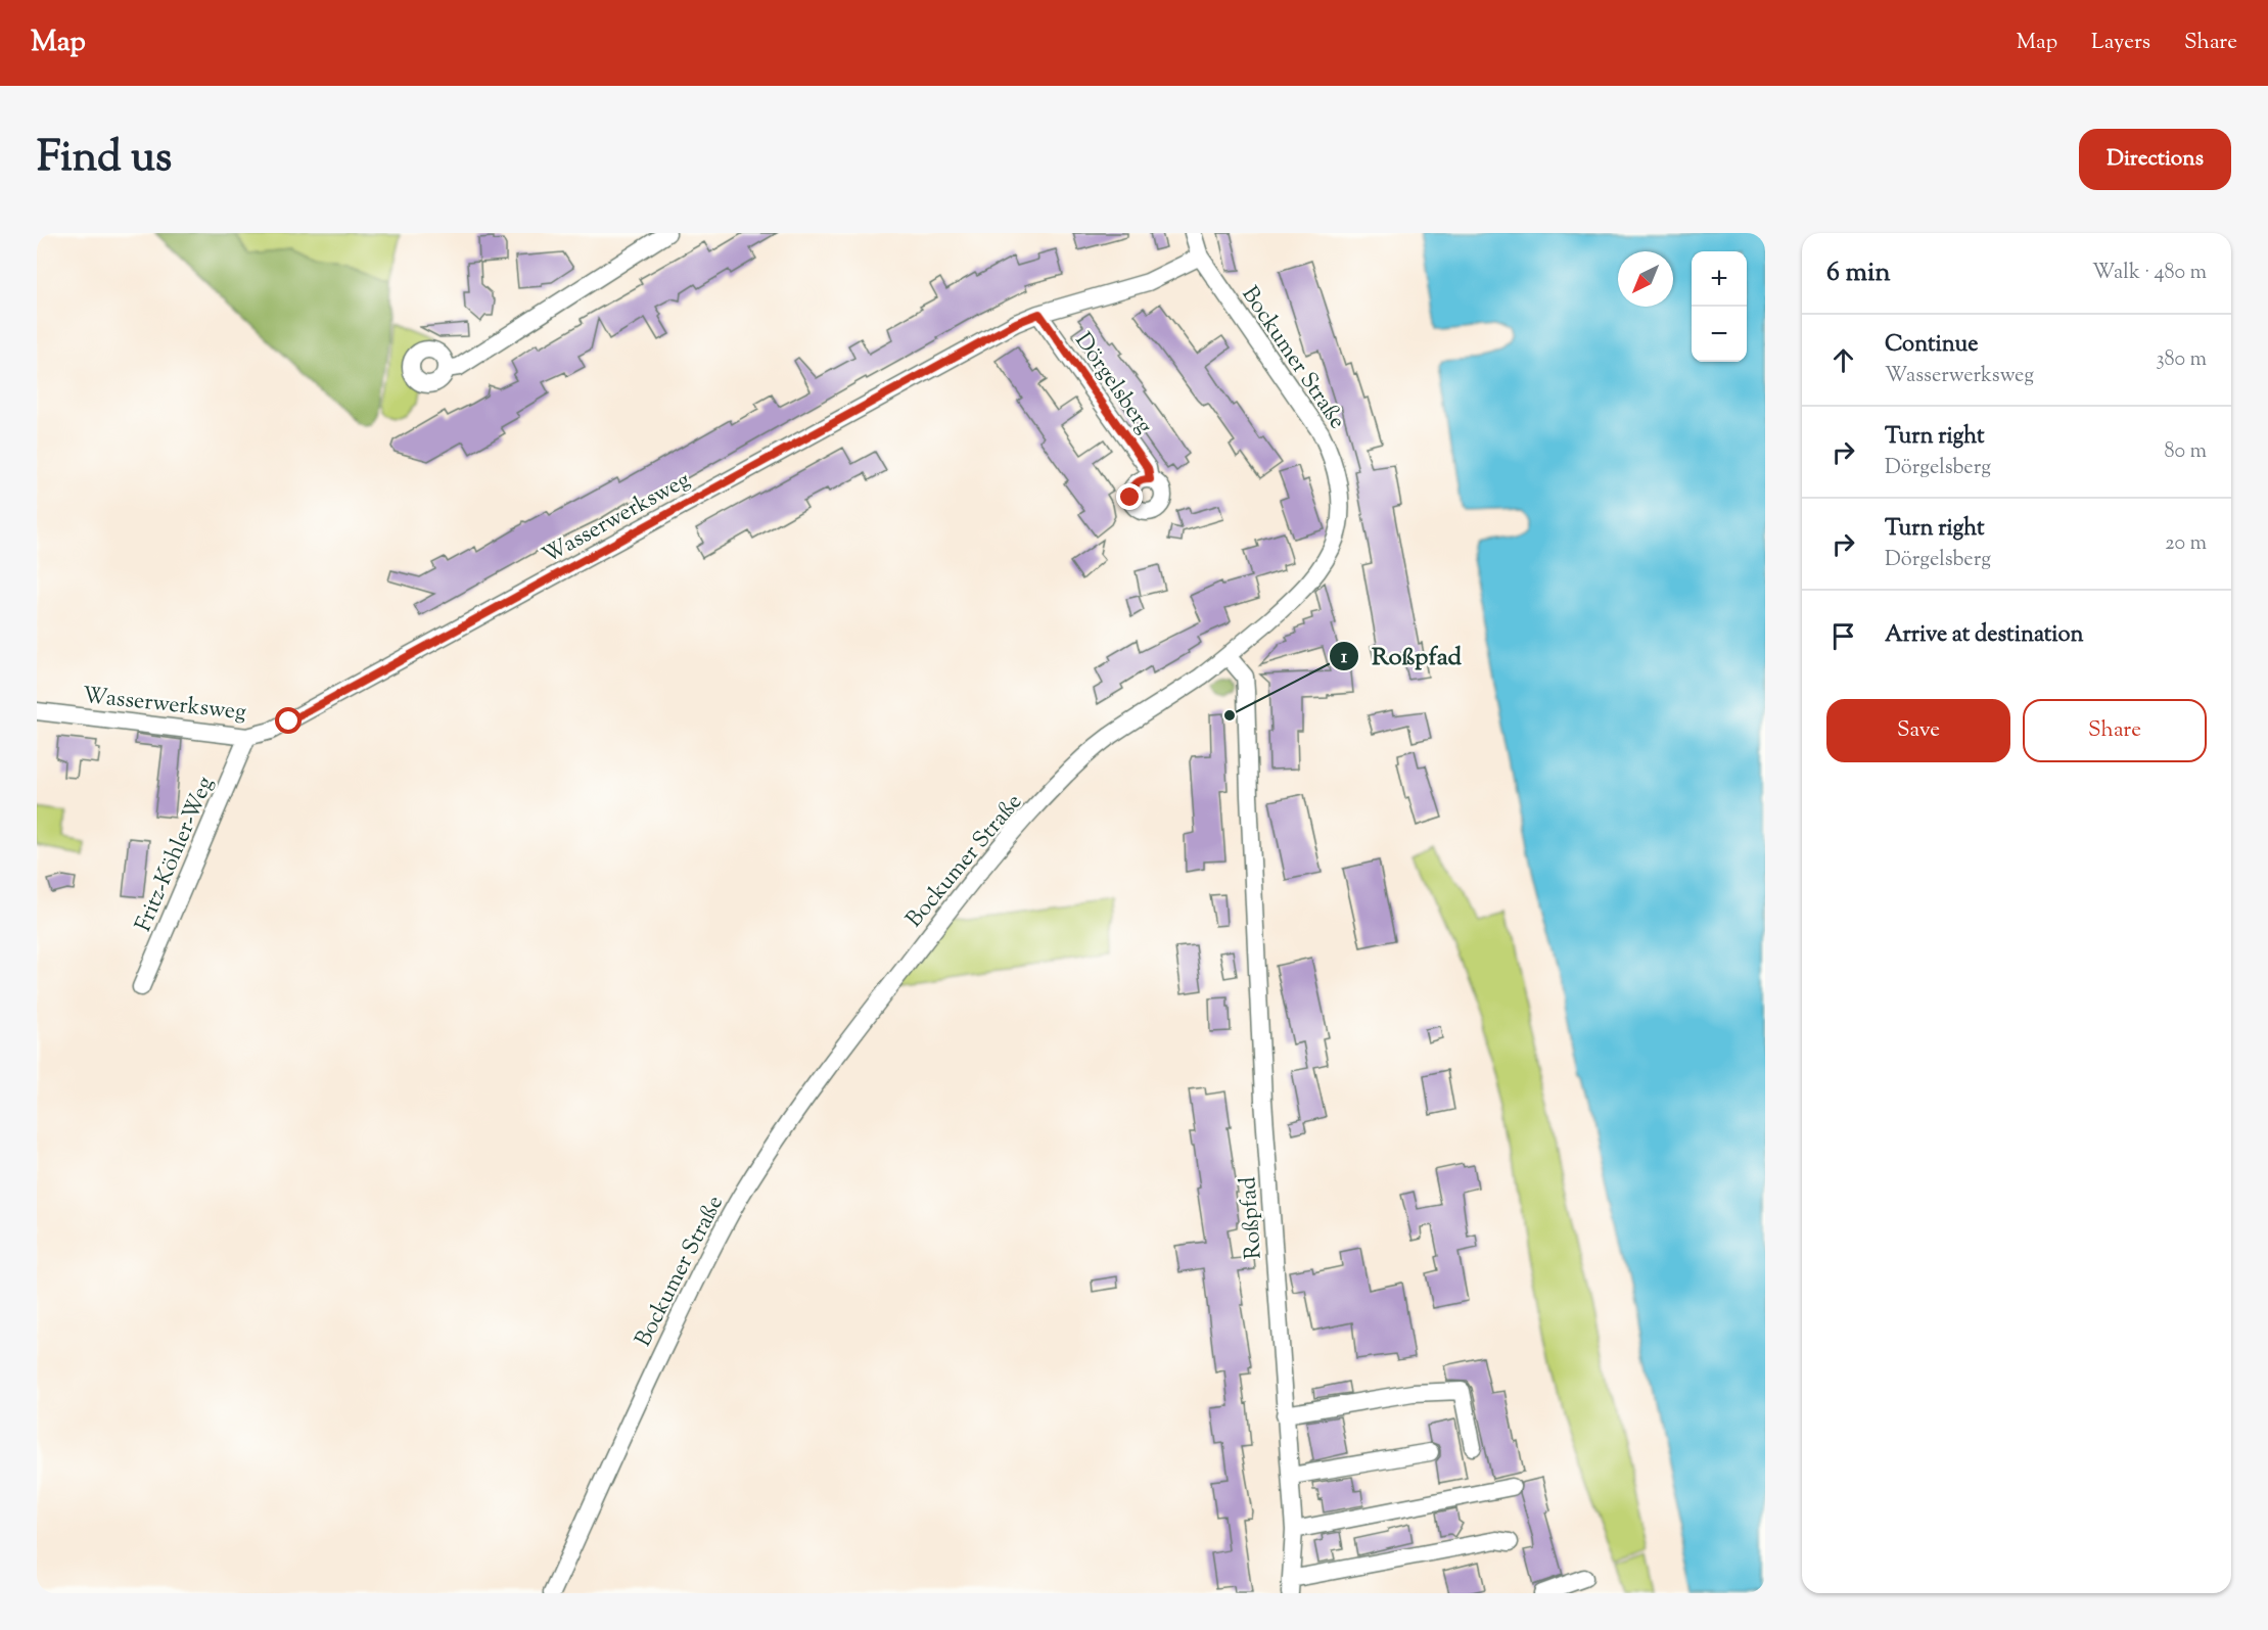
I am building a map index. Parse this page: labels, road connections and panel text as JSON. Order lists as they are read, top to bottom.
{
  "streets": {
    "street": [
      "Bockumer Straße",
      "Dörgelsberg",
      "Wasserwerksweg",
      "Fritz-Köhler-Weg",
      "Roßpfad"
    ]
  },
  "crossings": [
    ["Bockumer Straße", "Wasserwerksweg"],
    ["Bockumer Straße", "Roßpfad"],
    ["Dörgelsberg", "Wasserwerksweg"],
    ["Wasserwerksweg", "Fritz-Köhler-Weg"]
  ],
  "places": ["Roßpfad"],
  "north": "bottom left",
  "page": {
    "header": "Map",
    "nav": ["Map", "Layers", "Share"],
    "title": "Find us",
    "buttons": [
      "Directions",
      ["Save", "Share"]
    ],
    "heading": ["6 min", "Walk · 480 m"],
    "map_buttons": ["+", "−"],
    "list": [
      ["Continue", "Wasserwerksweg", "380 m"],
      ["Turn right", "Dörgelsberg", "80 m"],
      ["Turn right", "Dörgelsberg", "20 m"],
      "Arrive at destination"
    ]
  }
}
